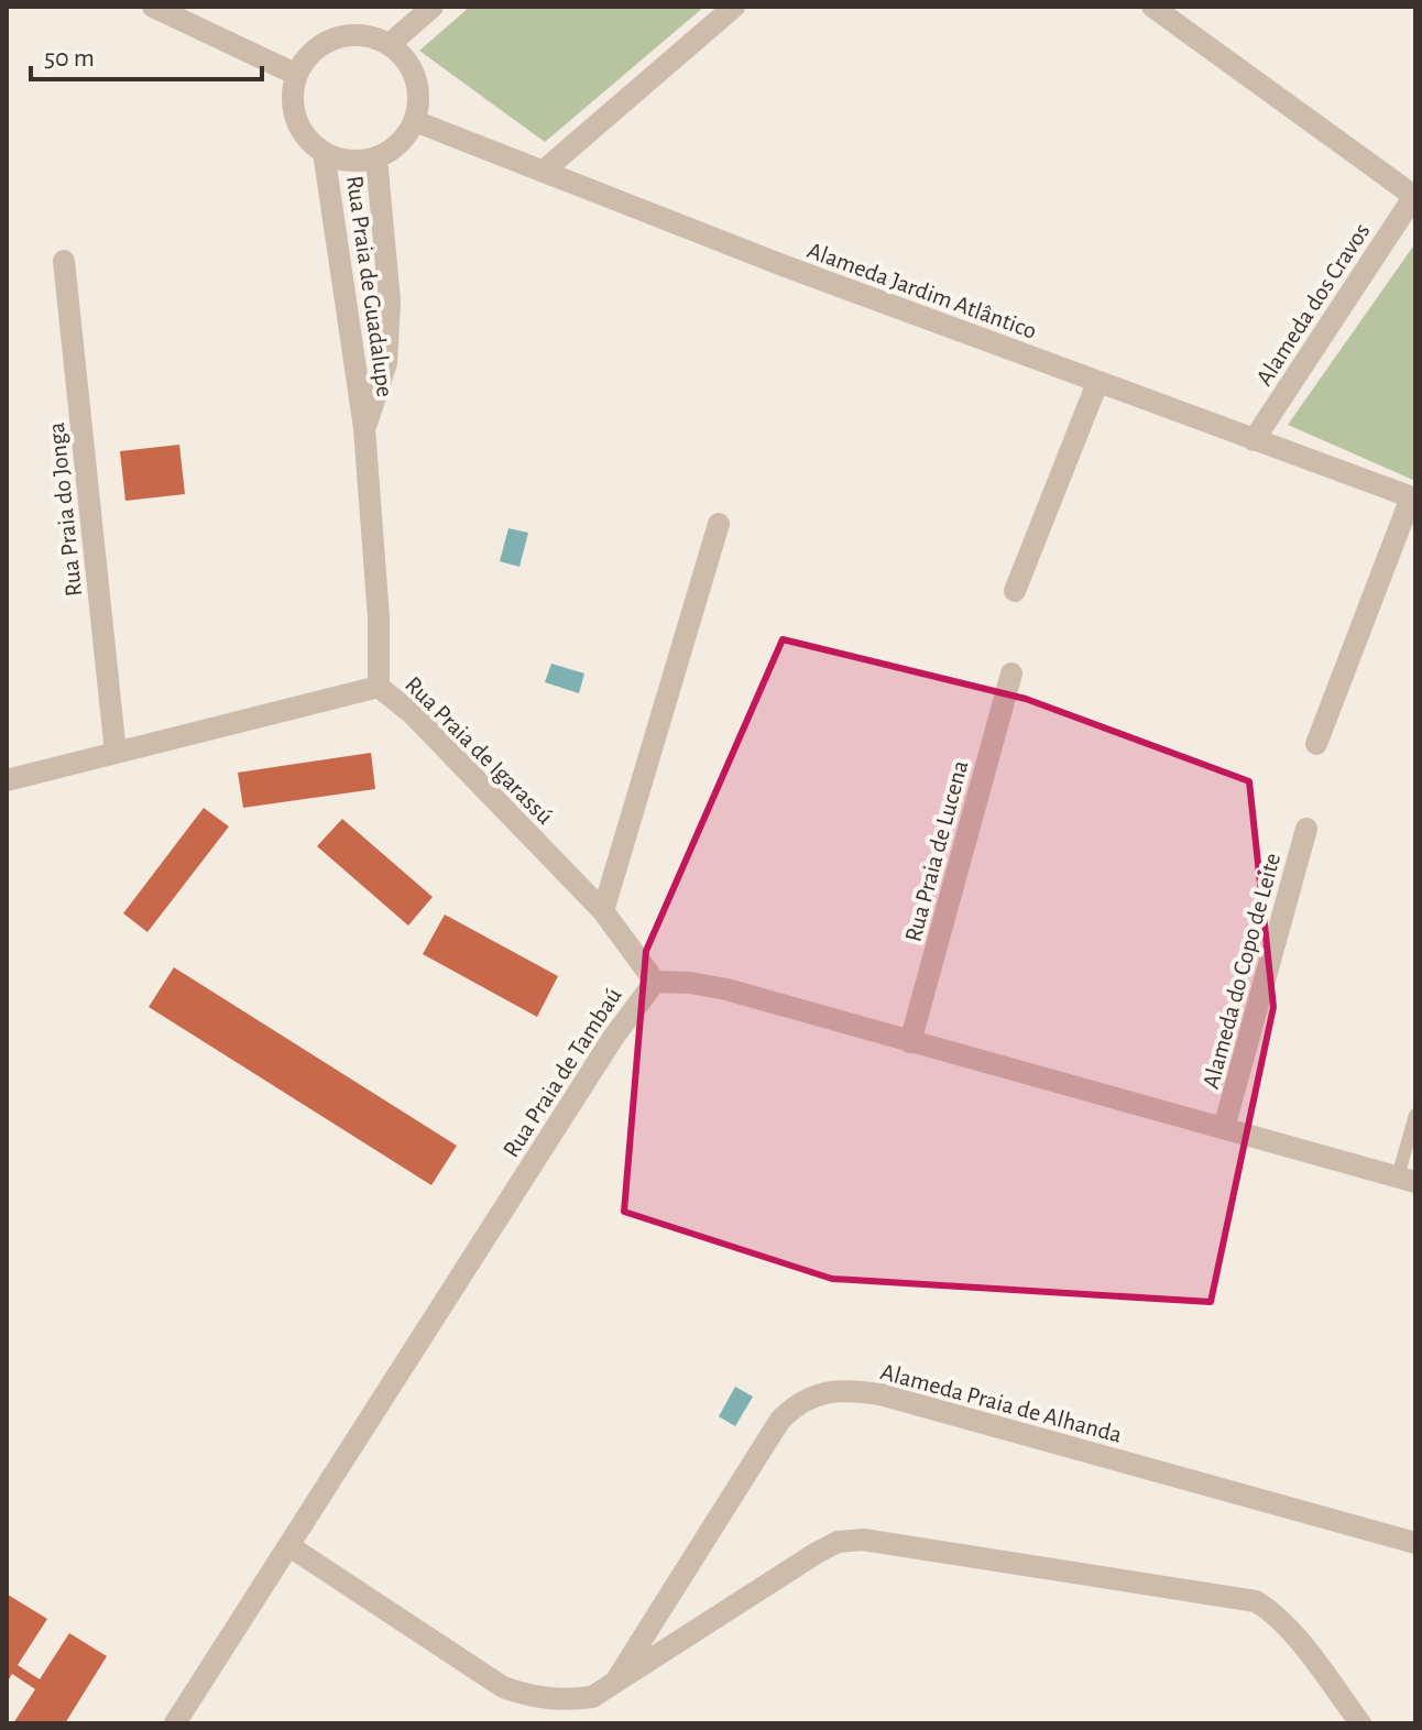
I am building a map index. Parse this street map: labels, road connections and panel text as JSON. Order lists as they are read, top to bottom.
{
  "streets": {
    "street": [
      "Rua Praia de Guadalupe",
      "Alameda Jardim Atlântico",
      "Alameda dos Cravos",
      "Rua Praia do Jonga",
      "Rua Praia de Igarassú",
      "Rua Praia de Lucena",
      "Alameda do Copo de Leite",
      "Rua Praia de Tambaú",
      "Alameda Praia de Alhanda"
    ]
  },
  "crossings": [
    ["Rua Praia de Guadalupe", "Alameda Jardim Atlântico"],
    ["Rua Praia de Guadalupe", "Rua Praia de Igarassú"],
    ["Alameda Jardim Atlântico", "Alameda dos Cravos"],
    ["Rua Praia do Jonga", "Rua Praia de Igarassú"],
    ["Rua Praia de Igarassú", "Rua Praia de Tambaú"],
    ["Rua Praia de Lucena", "Rua Praia de Tambaú"],
    ["Alameda do Copo de Leite", "Rua Praia de Tambaú"]
  ],
  "scale_bar": "50 m"
}
